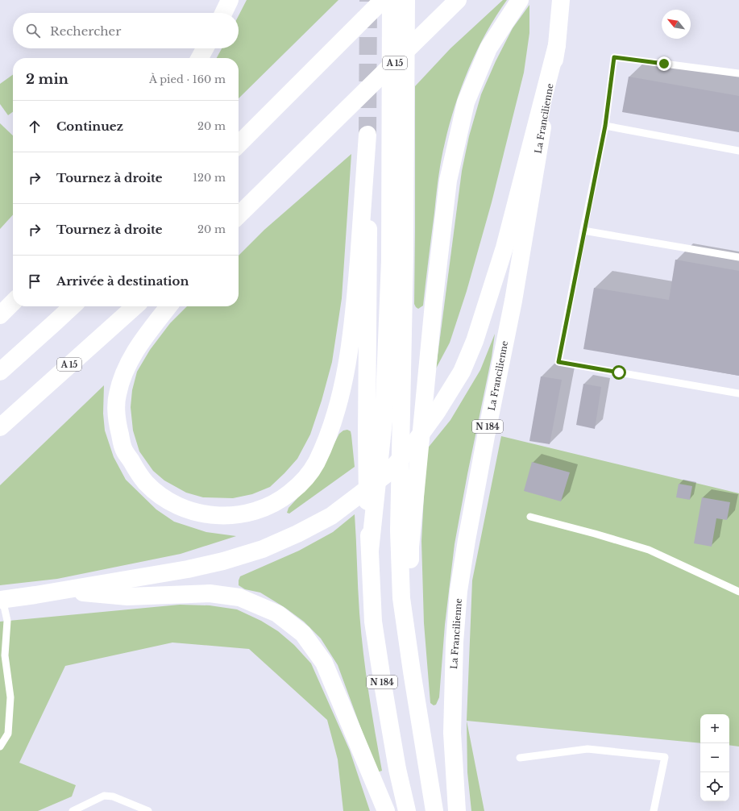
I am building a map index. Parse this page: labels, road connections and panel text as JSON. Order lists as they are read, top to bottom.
{
  "streets": {
    "highway": ["A 15", "La Francilienne", "N 184"]
  },
  "north": "top left",
  "page": {
    "search": "Rechercher",
    "heading": ["2 min", "À pied · 160 m"],
    "list": [
      ["Continuez", "20 m"],
      ["Tournez à droite", "120 m"],
      ["Tournez à droite", "20 m"],
      "Arrivée à destination"
    ],
    "map_buttons": ["+", "−"]
  }
}
